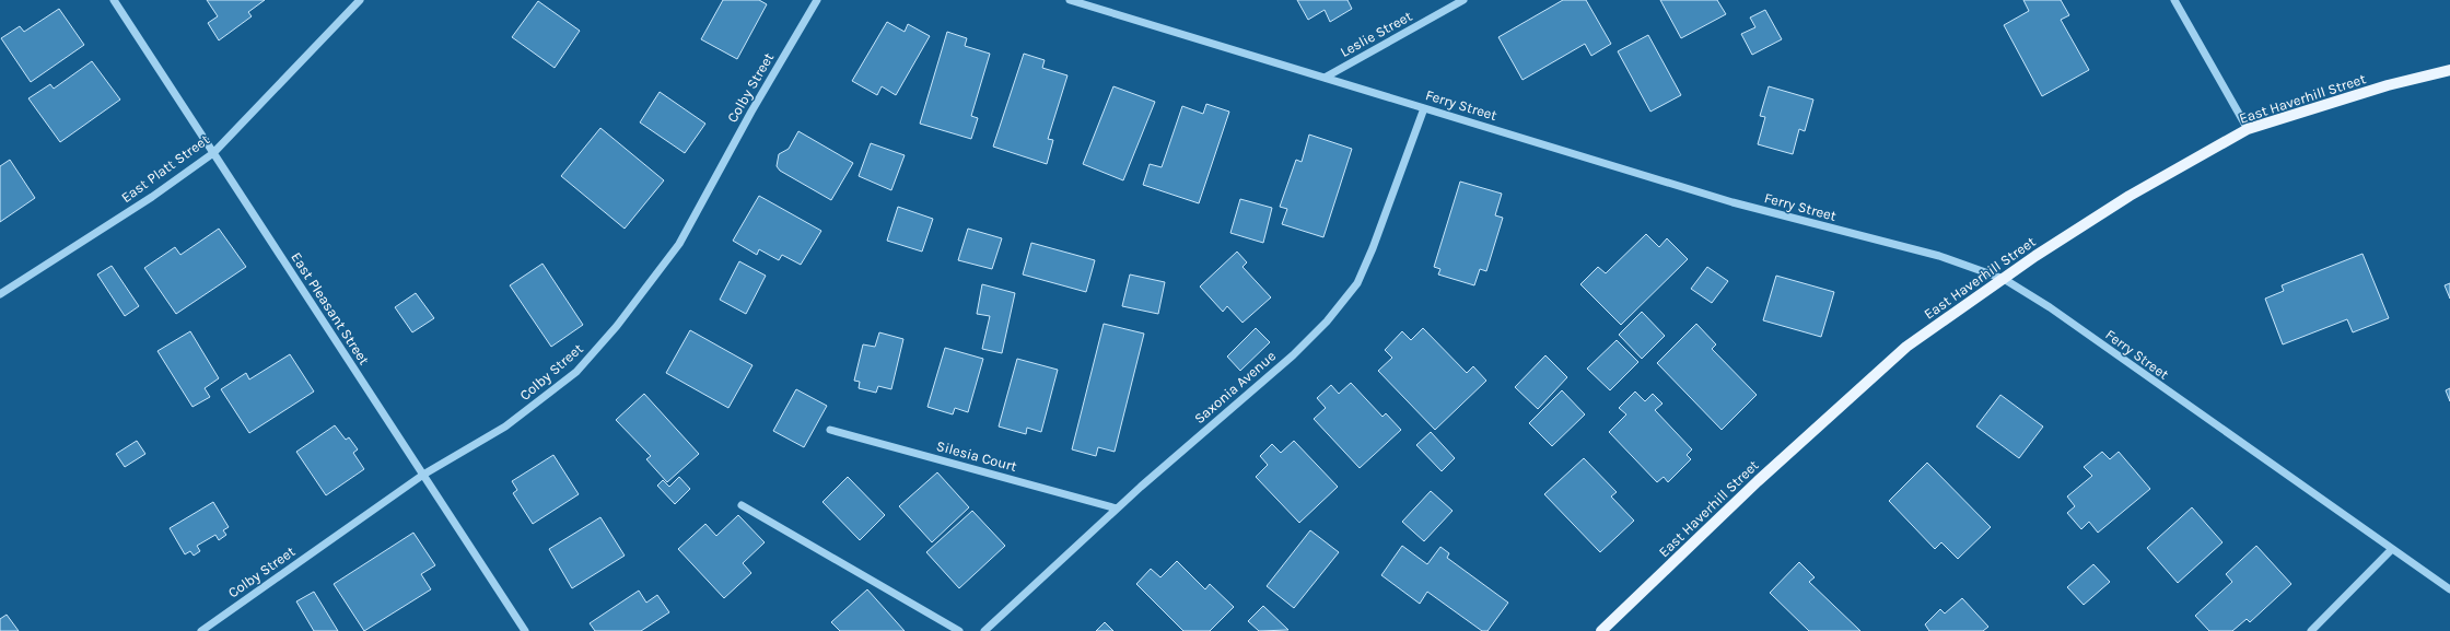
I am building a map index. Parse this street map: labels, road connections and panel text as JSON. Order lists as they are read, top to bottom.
{
  "streets": {
    "main road": ["East Haverhill Street"],
    "street": [
      "Leslie Street",
      "Colby Street",
      "Ferry Street",
      "East Platt Street",
      "East Pleasant Street",
      "Saxonia Avenue",
      "Silesia Court"
    ]
  },
  "crossings": [
    ["Leslie Street", "Ferry Street"],
    ["Colby Street", "East Pleasant Street"],
    ["East Haverhill Street", "Ferry Street"],
    ["Ferry Street", "Saxonia Avenue"],
    ["East Platt Street", "East Pleasant Street"],
    ["Saxonia Avenue", "Silesia Court"]
  ]
}
